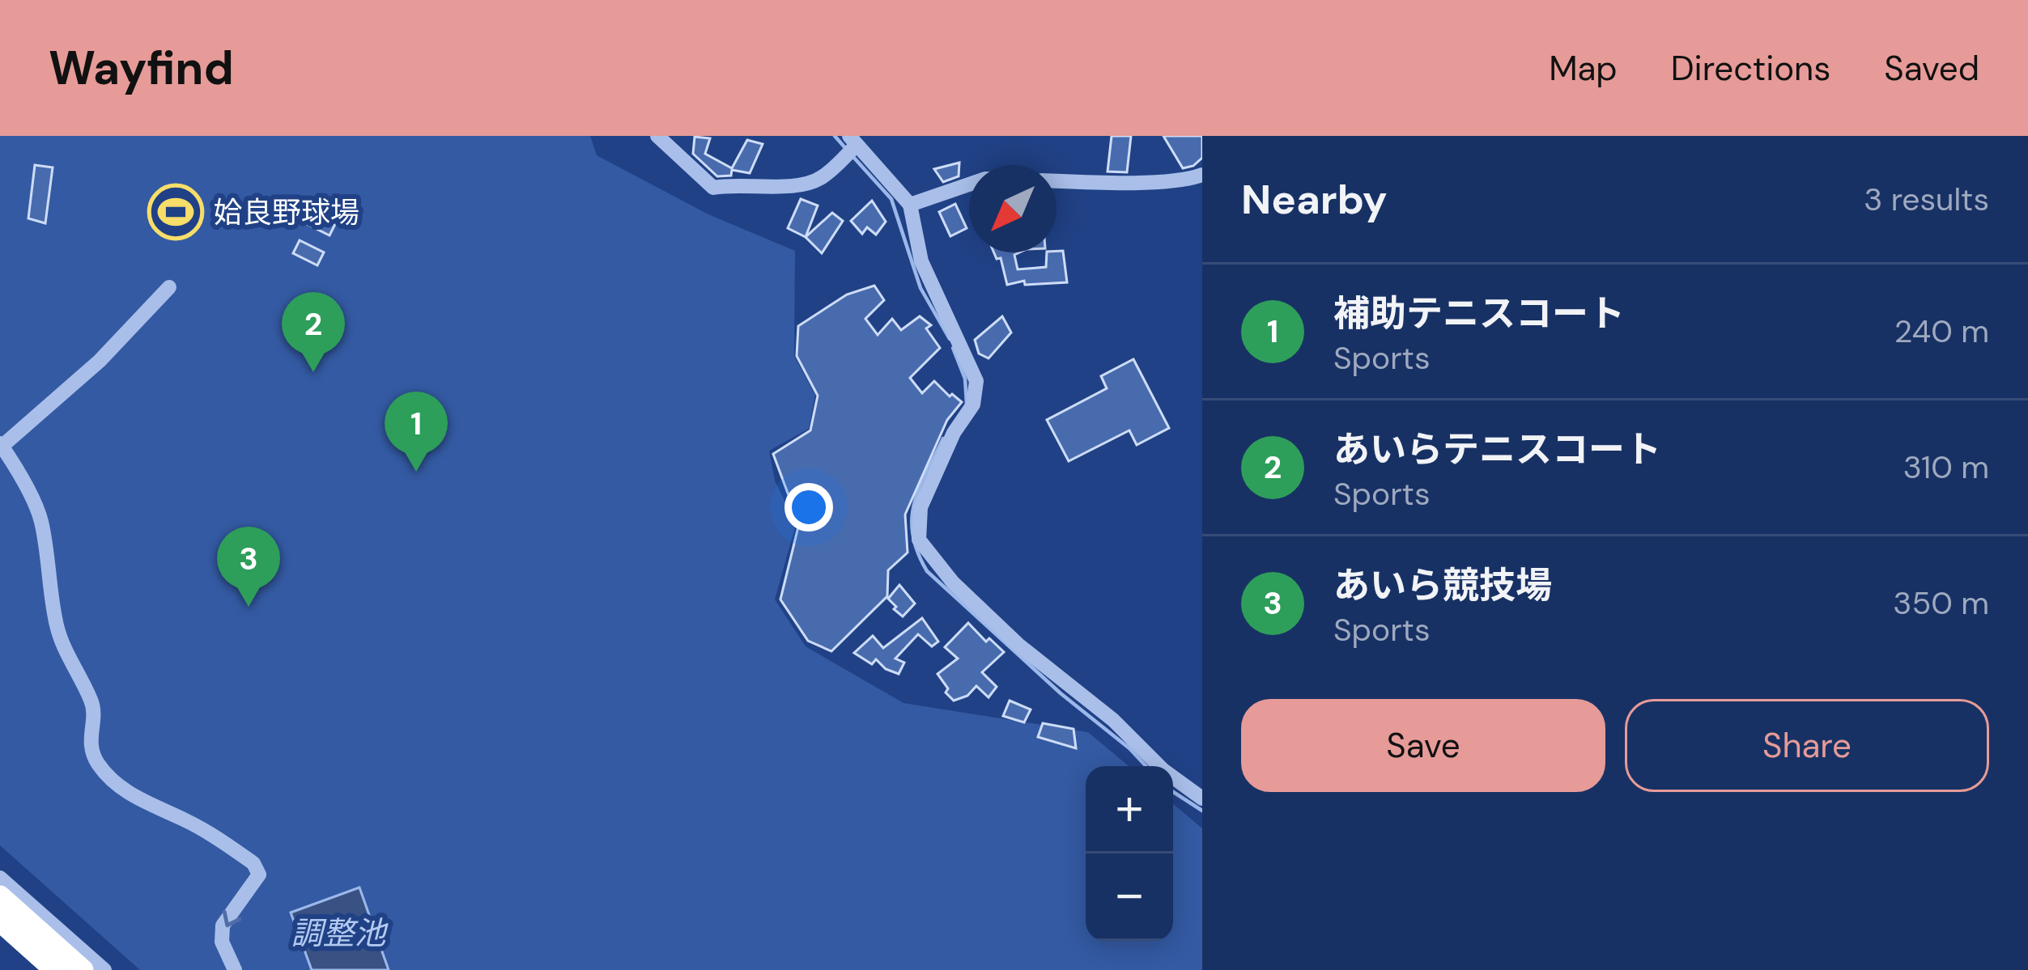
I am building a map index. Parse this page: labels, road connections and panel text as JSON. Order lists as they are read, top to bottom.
{
  "water": ["調整池"],
  "places": {
    "sports": ["姶良野球場"]
  },
  "north": "bottom left",
  "page": {
    "header": "Wayfind",
    "nav": ["Map", "Directions", "Saved"],
    "heading": ["Nearby", "3 results"],
    "list": [
      {
        "mark": "1",
        "name": "補助テニスコート",
        "note": "Sports",
        "value": "240 m"
      },
      {
        "mark": "2",
        "name": "あいらテニスコート",
        "note": "Sports",
        "value": "310 m"
      },
      {
        "mark": "3",
        "name": "あいら競技場",
        "note": "Sports",
        "value": "350 m"
      }
    ],
    "pins": ["2", "1", "3"],
    "buttons": ["Save", "Share"],
    "map_buttons": ["+", "−"]
  }
}
